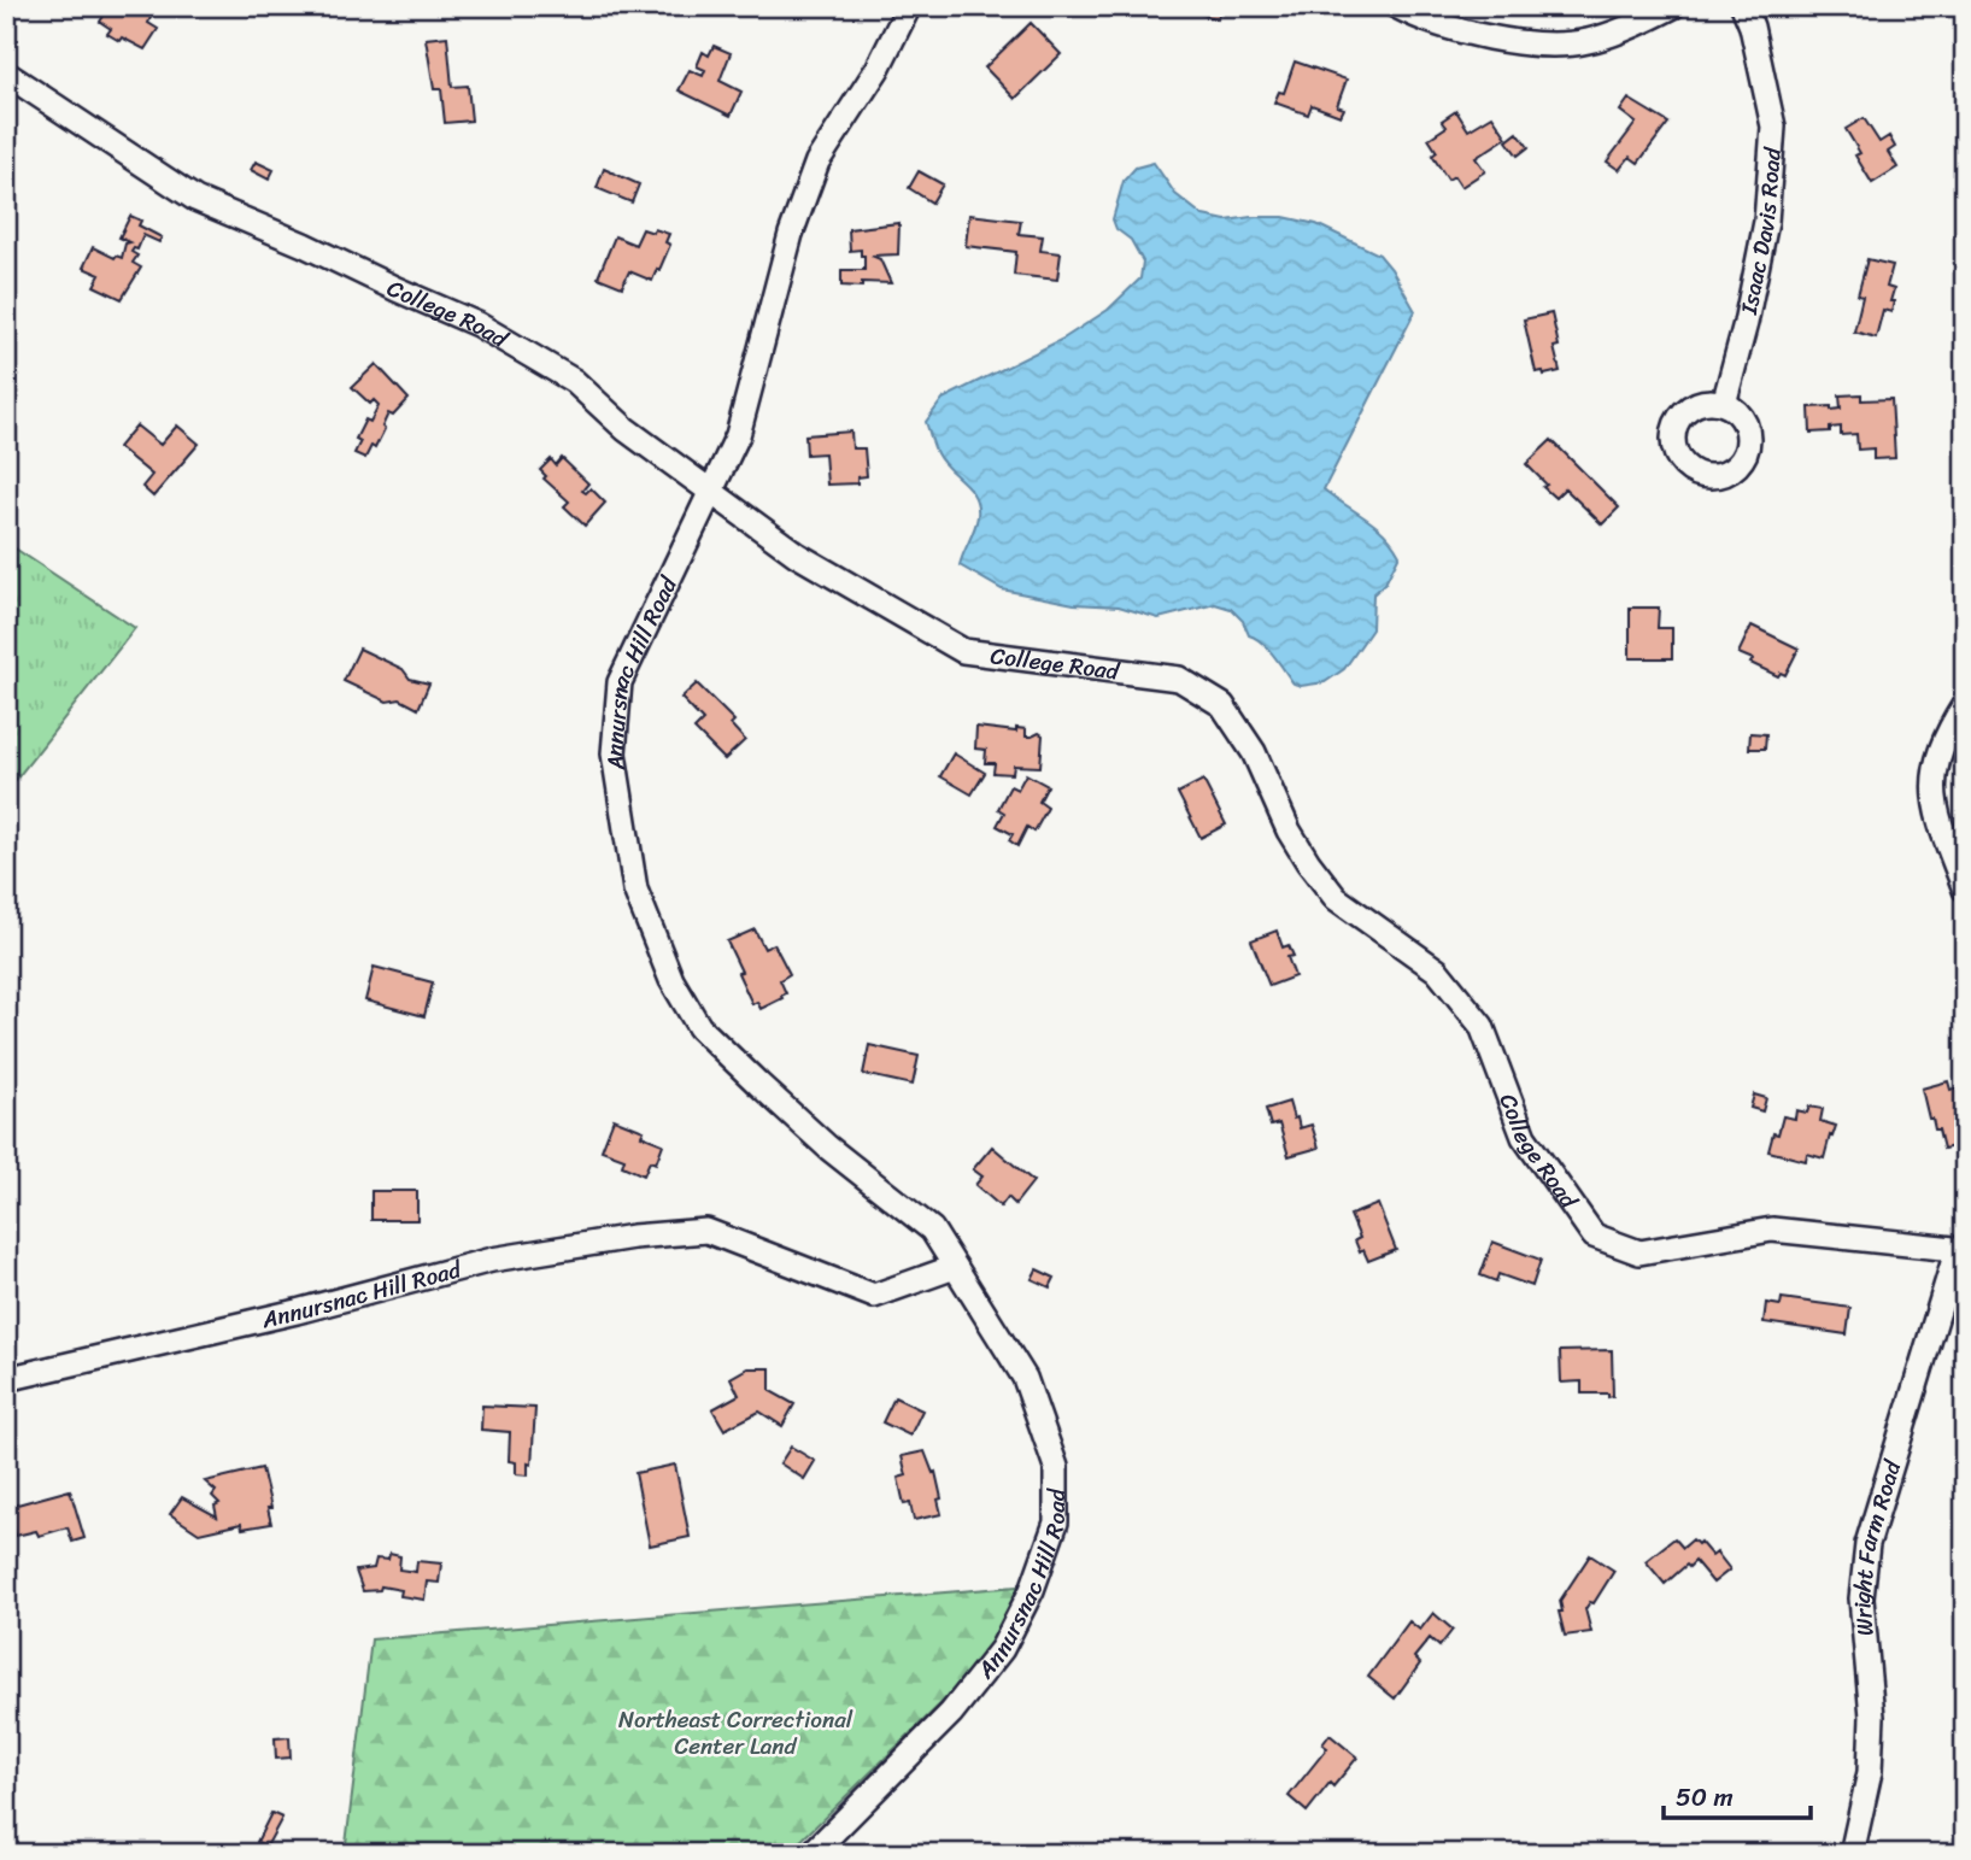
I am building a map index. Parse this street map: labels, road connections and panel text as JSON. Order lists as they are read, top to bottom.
{
  "streets": {
    "street": [
      "Isaac Davis Road",
      "College Road",
      "Annursnac Hill Road",
      "Wright Farm Road"
    ]
  },
  "crossings": [
    ["College Road", "Annursnac Hill Road"],
    ["College Road", "Wright Farm Road"]
  ],
  "parks": ["Northeast Correctional Center Land"],
  "scale_bar": "50 m"
}
